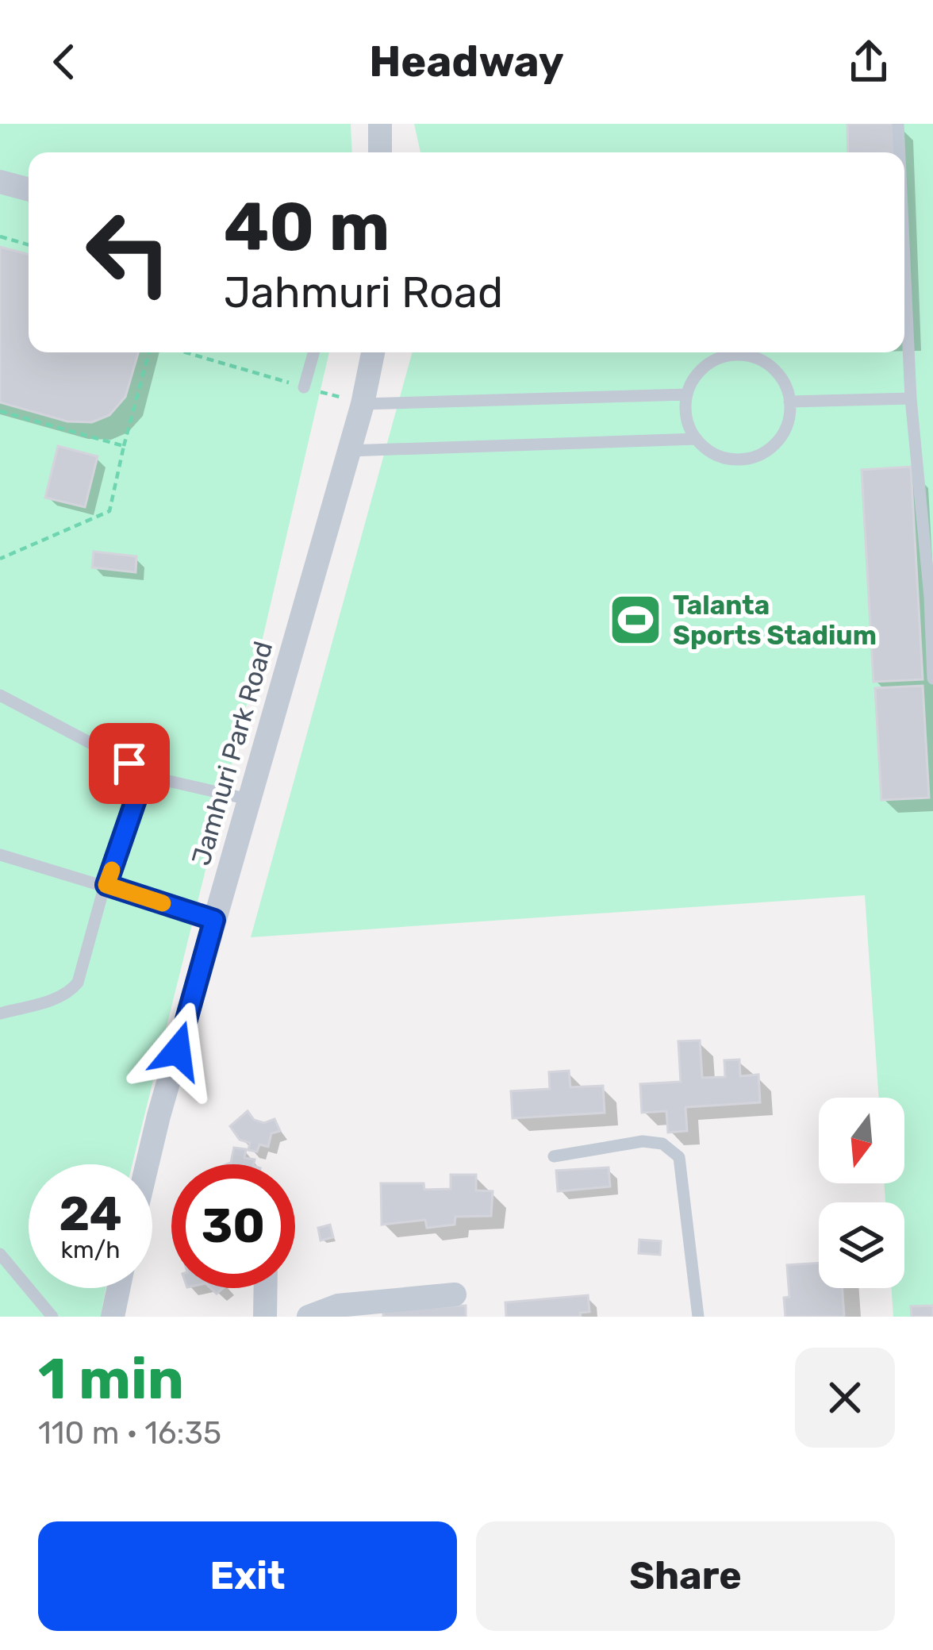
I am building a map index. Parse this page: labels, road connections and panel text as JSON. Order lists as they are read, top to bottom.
{
  "streets": {
    "street": ["Jamhuri Park Road"]
  },
  "places": {
    "sports": ["Talanta Sports Stadium"]
  },
  "north": "bottom",
  "page": {
    "header": "Headway",
    "turn": ["40 m", "Jahmuri Road"],
    "speed": "24 km/h",
    "limit": "30",
    "heading": ["1 min", "110 m · 16:35"],
    "buttons": ["Exit", "Share"]
  }
}
